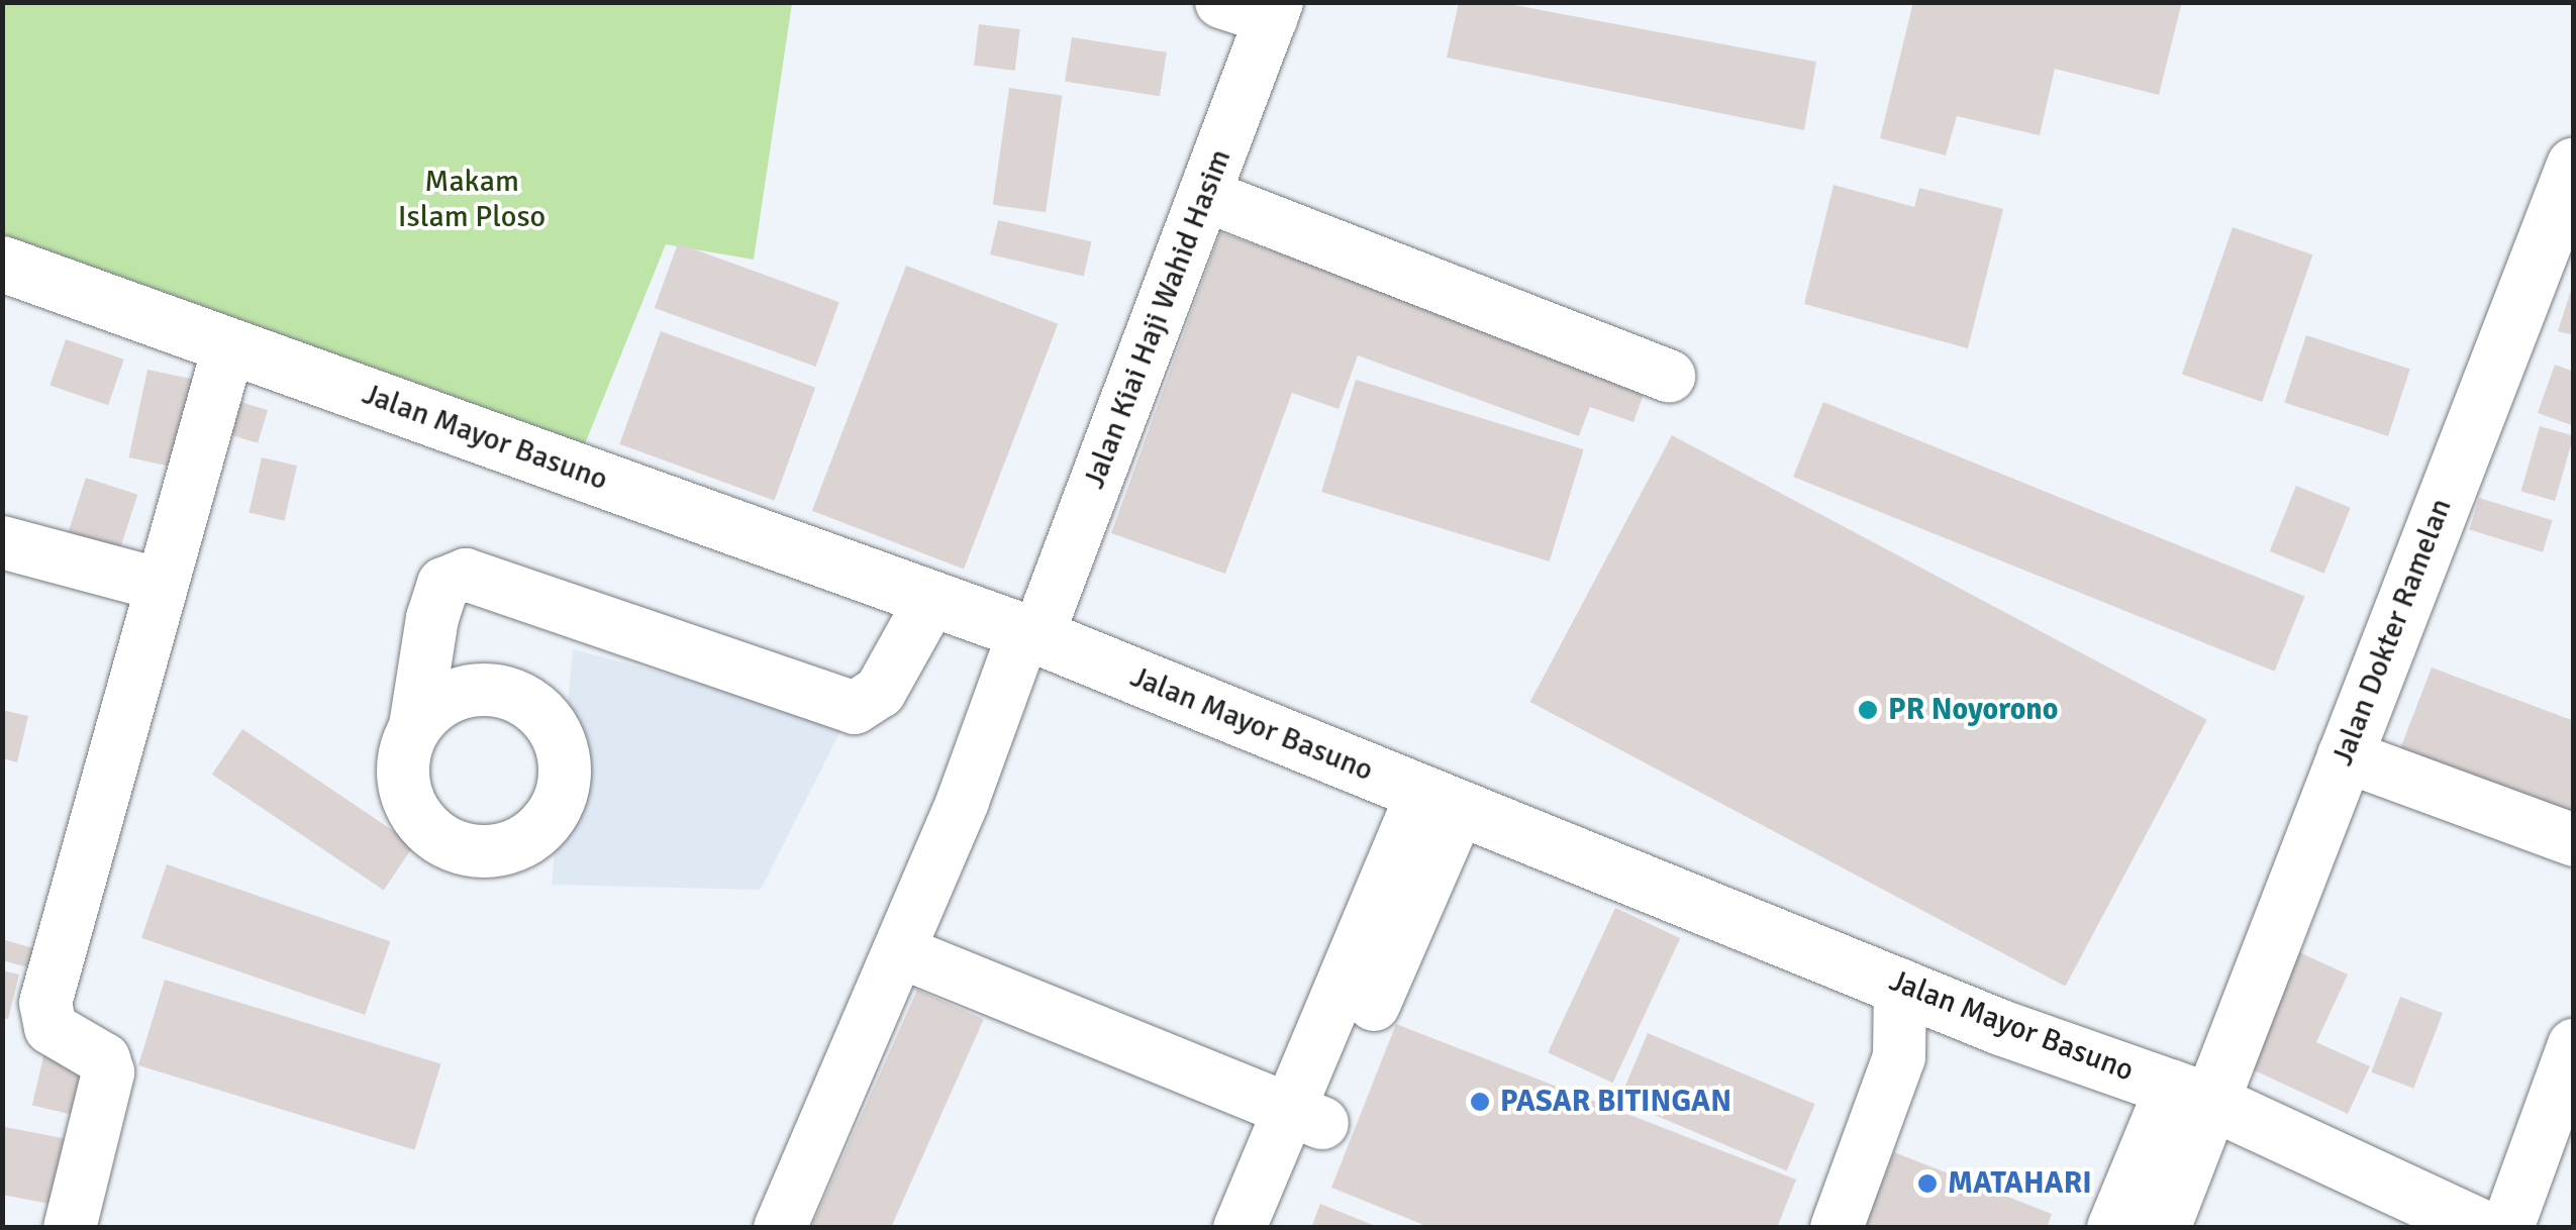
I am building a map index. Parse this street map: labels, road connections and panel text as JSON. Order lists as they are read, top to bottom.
{
  "streets": {
    "main road": ["Jalan Mayor Basuno", "Jalan Dokter Ramelan"],
    "street": ["Jalan Kiai Haji Wahid Hasim"]
  },
  "crossings": [
    ["Jalan Kiai Haji Wahid Hasim", "Jalan Mayor Basuno"],
    ["Jalan Mayor Basuno", "Jalan Dokter Ramelan"]
  ],
  "parks": ["Makam Islam Ploso"],
  "places": ["PR Noyorono", "PASAR BITINGAN", "MATAHARI"]
}
